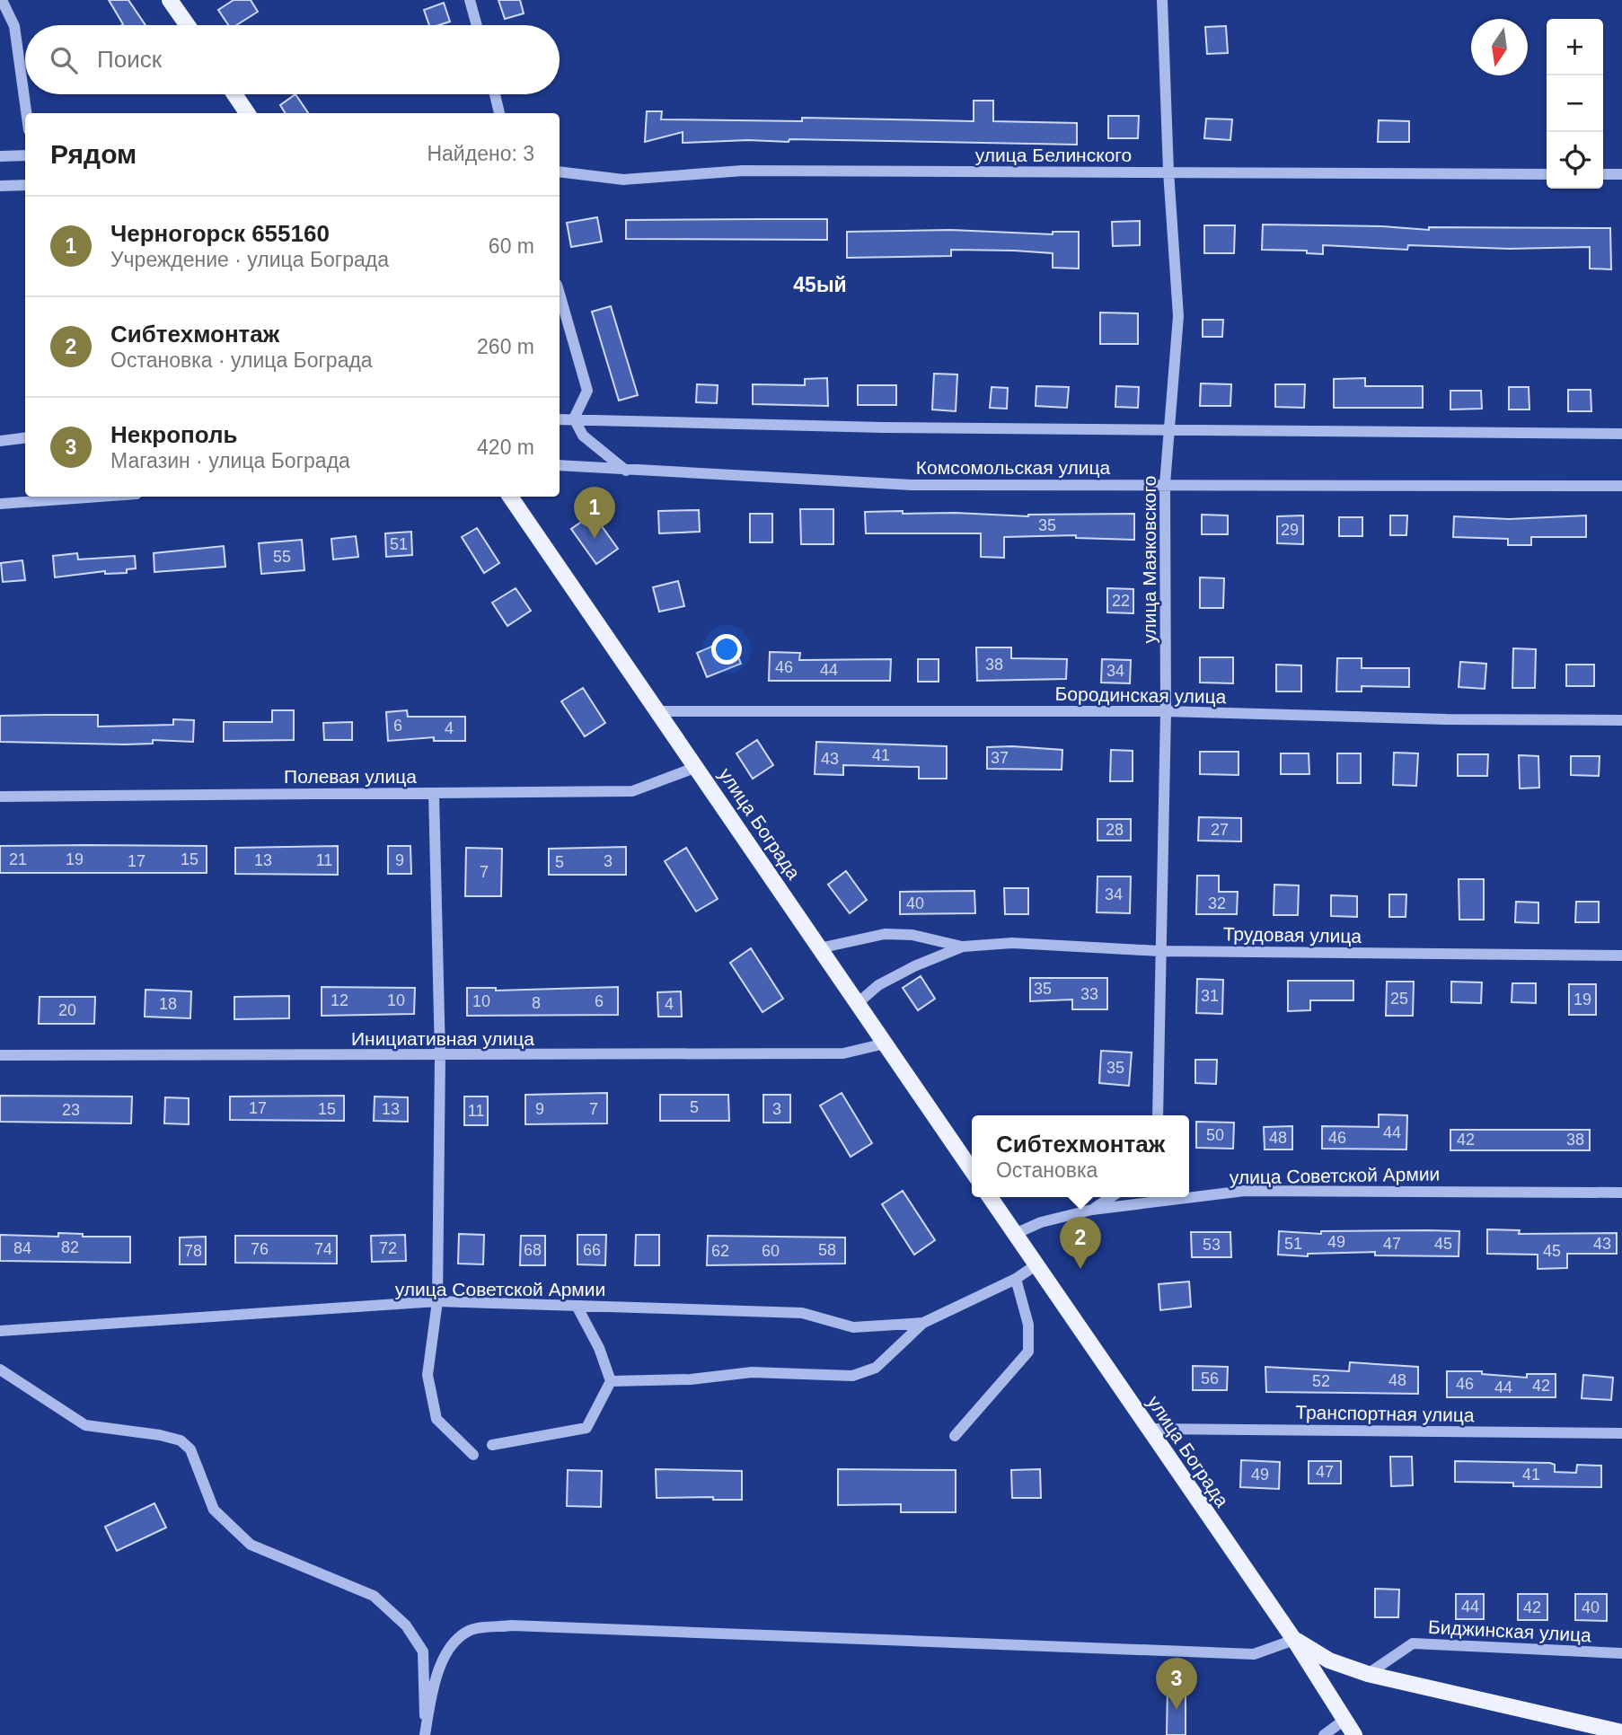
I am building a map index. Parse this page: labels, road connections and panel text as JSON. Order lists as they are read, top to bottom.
{
  "streets": {
    "main road": ["улица Бограда"],
    "street": [
      "улица Белинского",
      "Комсомольская улица",
      "улица Маяковского",
      "Бородинская улица",
      "Полевая улица",
      "Трудовая улица",
      "Инициативная улица",
      "улица Советской Армии",
      "Транспортная улица",
      "Биджинская улица"
    ]
  },
  "crossings": [
    ["улица Белинского", "улица Маяковского"],
    ["Комсомольская улица", "улица Маяковского"],
    ["улица Маяковского", "Бородинская улица"],
    ["улица Маяковского", "Трудовая улица"],
    ["Бородинская улица", "улица Бограда"],
    ["Полевая улица", "улица Бограда"],
    ["улица Бограда", "Трудовая улица"],
    ["улица Бограда", "Инициативная улица"],
    ["улица Бограда", "улица Советской Армии"],
    ["улица Бограда", "Транспортная улица"]
  ],
  "districts": ["45ый"],
  "house_numbers": [
    "35",
    "29",
    "51",
    "55",
    "22",
    "38",
    "46",
    "44",
    "34",
    "6",
    "4",
    "41",
    "37",
    "43",
    "28",
    "27",
    "21",
    "19",
    "15",
    "13",
    "11",
    "9",
    "17",
    "3",
    "5",
    "7",
    "34",
    "40",
    "32",
    "35",
    "33",
    "31",
    "25",
    "19",
    "12",
    "10",
    "10",
    "6",
    "8",
    "18",
    "4",
    "20",
    "35",
    "5",
    "17",
    "15",
    "13",
    "9",
    "7",
    "3",
    "23",
    "11",
    "44",
    "50",
    "48",
    "46",
    "42",
    "38",
    "49",
    "51",
    "47",
    "45",
    "43",
    "53",
    "82",
    "84",
    "72",
    "76",
    "74",
    "68",
    "66",
    "58",
    "78",
    "62",
    "60",
    "45",
    "56",
    "48",
    "52",
    "46",
    "42",
    "44",
    "47",
    "49",
    "41",
    "44",
    "42",
    "40"
  ],
  "north": "bottom",
  "page": {
    "map_buttons": ["+", "−"],
    "search": "Поиск",
    "heading": ["Рядом", "Найдено: 3"],
    "list": [
      {
        "mark": "1",
        "name": "Черногорск 655160",
        "note": "Учреждение · улица Бограда",
        "value": "60 m"
      },
      {
        "mark": "2",
        "name": "Сибтехмонтаж",
        "note": "Остановка · улица Бограда",
        "value": "260 m"
      },
      {
        "mark": "3",
        "name": "Некрополь",
        "note": "Магазин · улица Бограда",
        "value": "420 m"
      }
    ],
    "pins": ["1", "2", "3"],
    "popup": ["Сибтехмонтаж", "Остановка"]
  }
}
